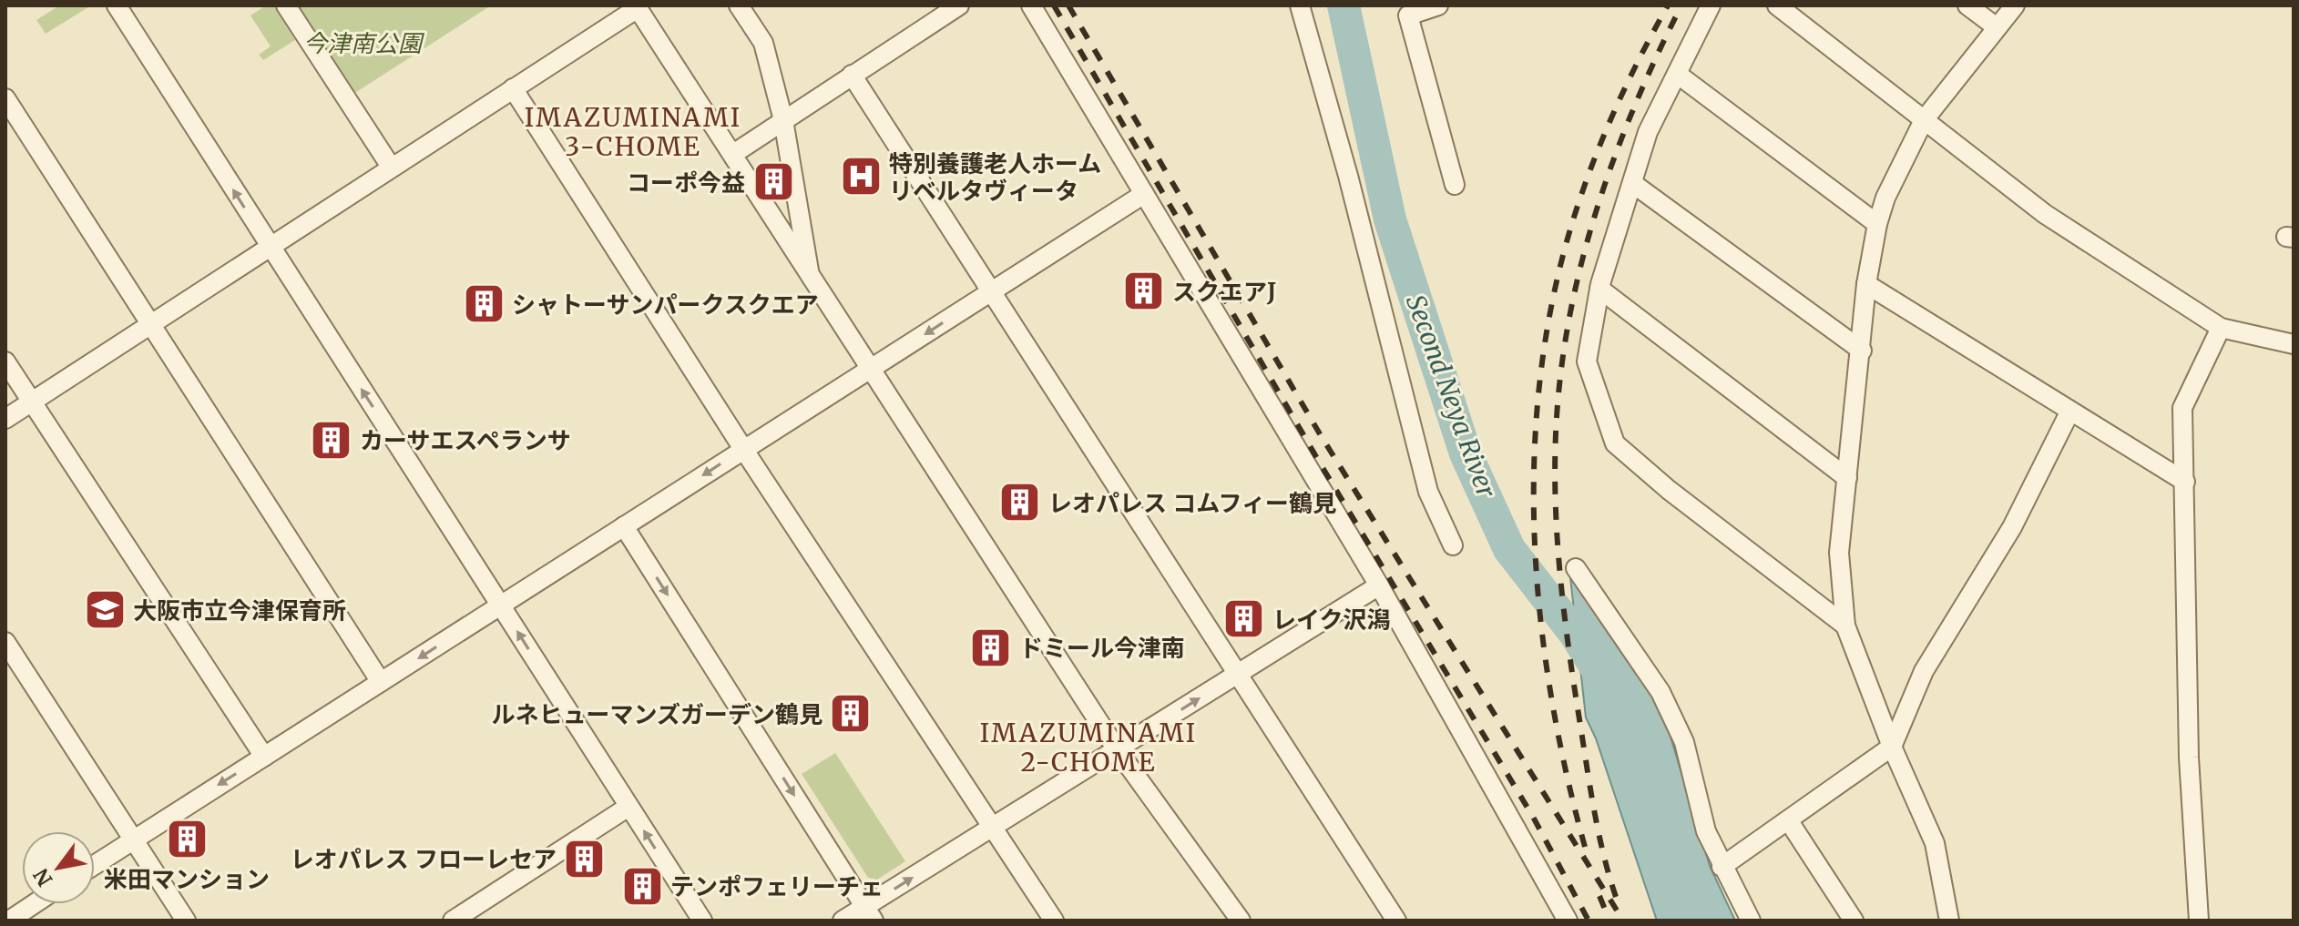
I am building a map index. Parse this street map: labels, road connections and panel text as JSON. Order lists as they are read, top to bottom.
{
  "districts": ["IMAZUMINAMI 3-CHOME", "IMAZUMINAMI 2-CHOME"],
  "water": ["Second Neya River"],
  "parks": ["今津南公園"],
  "places": {
    "hospital": ["特別養護老人ホーム リベルタヴィータ"],
    "building": [
      "コーポ今益",
      "スクエアJ",
      "シャトーサンパークスクエア",
      "カーサエスペランサ",
      "レオパレス コムフィー鶴見",
      "レイク沢潟",
      "ドミール今津南",
      "ルネヒューマンズガーデン鶴見",
      "米田マンション",
      "レオパレス フローレセア",
      "テンポフェリーチェ"
    ],
    "school or university": ["大阪市立今津保育所"]
  },
  "north": "bottom left"
}
